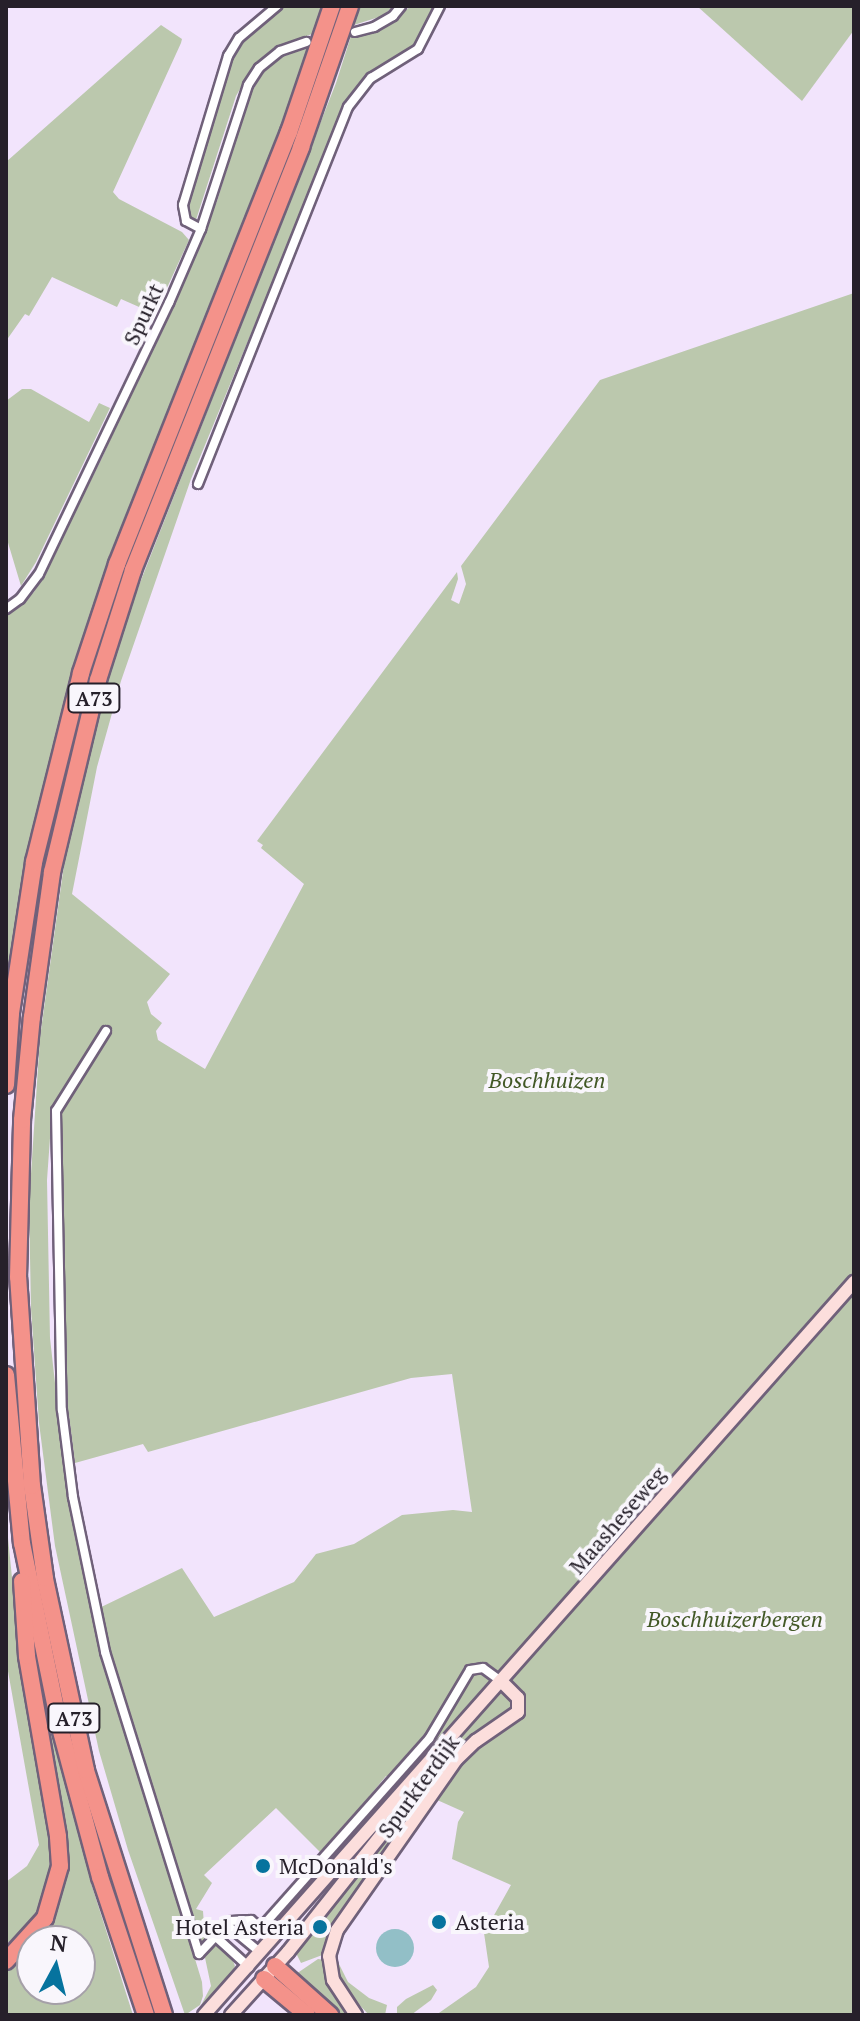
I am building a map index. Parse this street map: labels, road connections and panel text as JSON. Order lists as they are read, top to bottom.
{
  "streets": {
    "highway": ["A73"],
    "main road": ["Maasheseweg", "Spurkterdijk"],
    "street": ["Spurkt"]
  },
  "crossings": [
    ["Maasheseweg", "Spurkterdijk"]
  ],
  "parks": ["Boschhuizen", "Boschhuizerbergen"],
  "places": ["McDonald's", "Asteria", "Hotel Asteria"],
  "north": "top"
}
